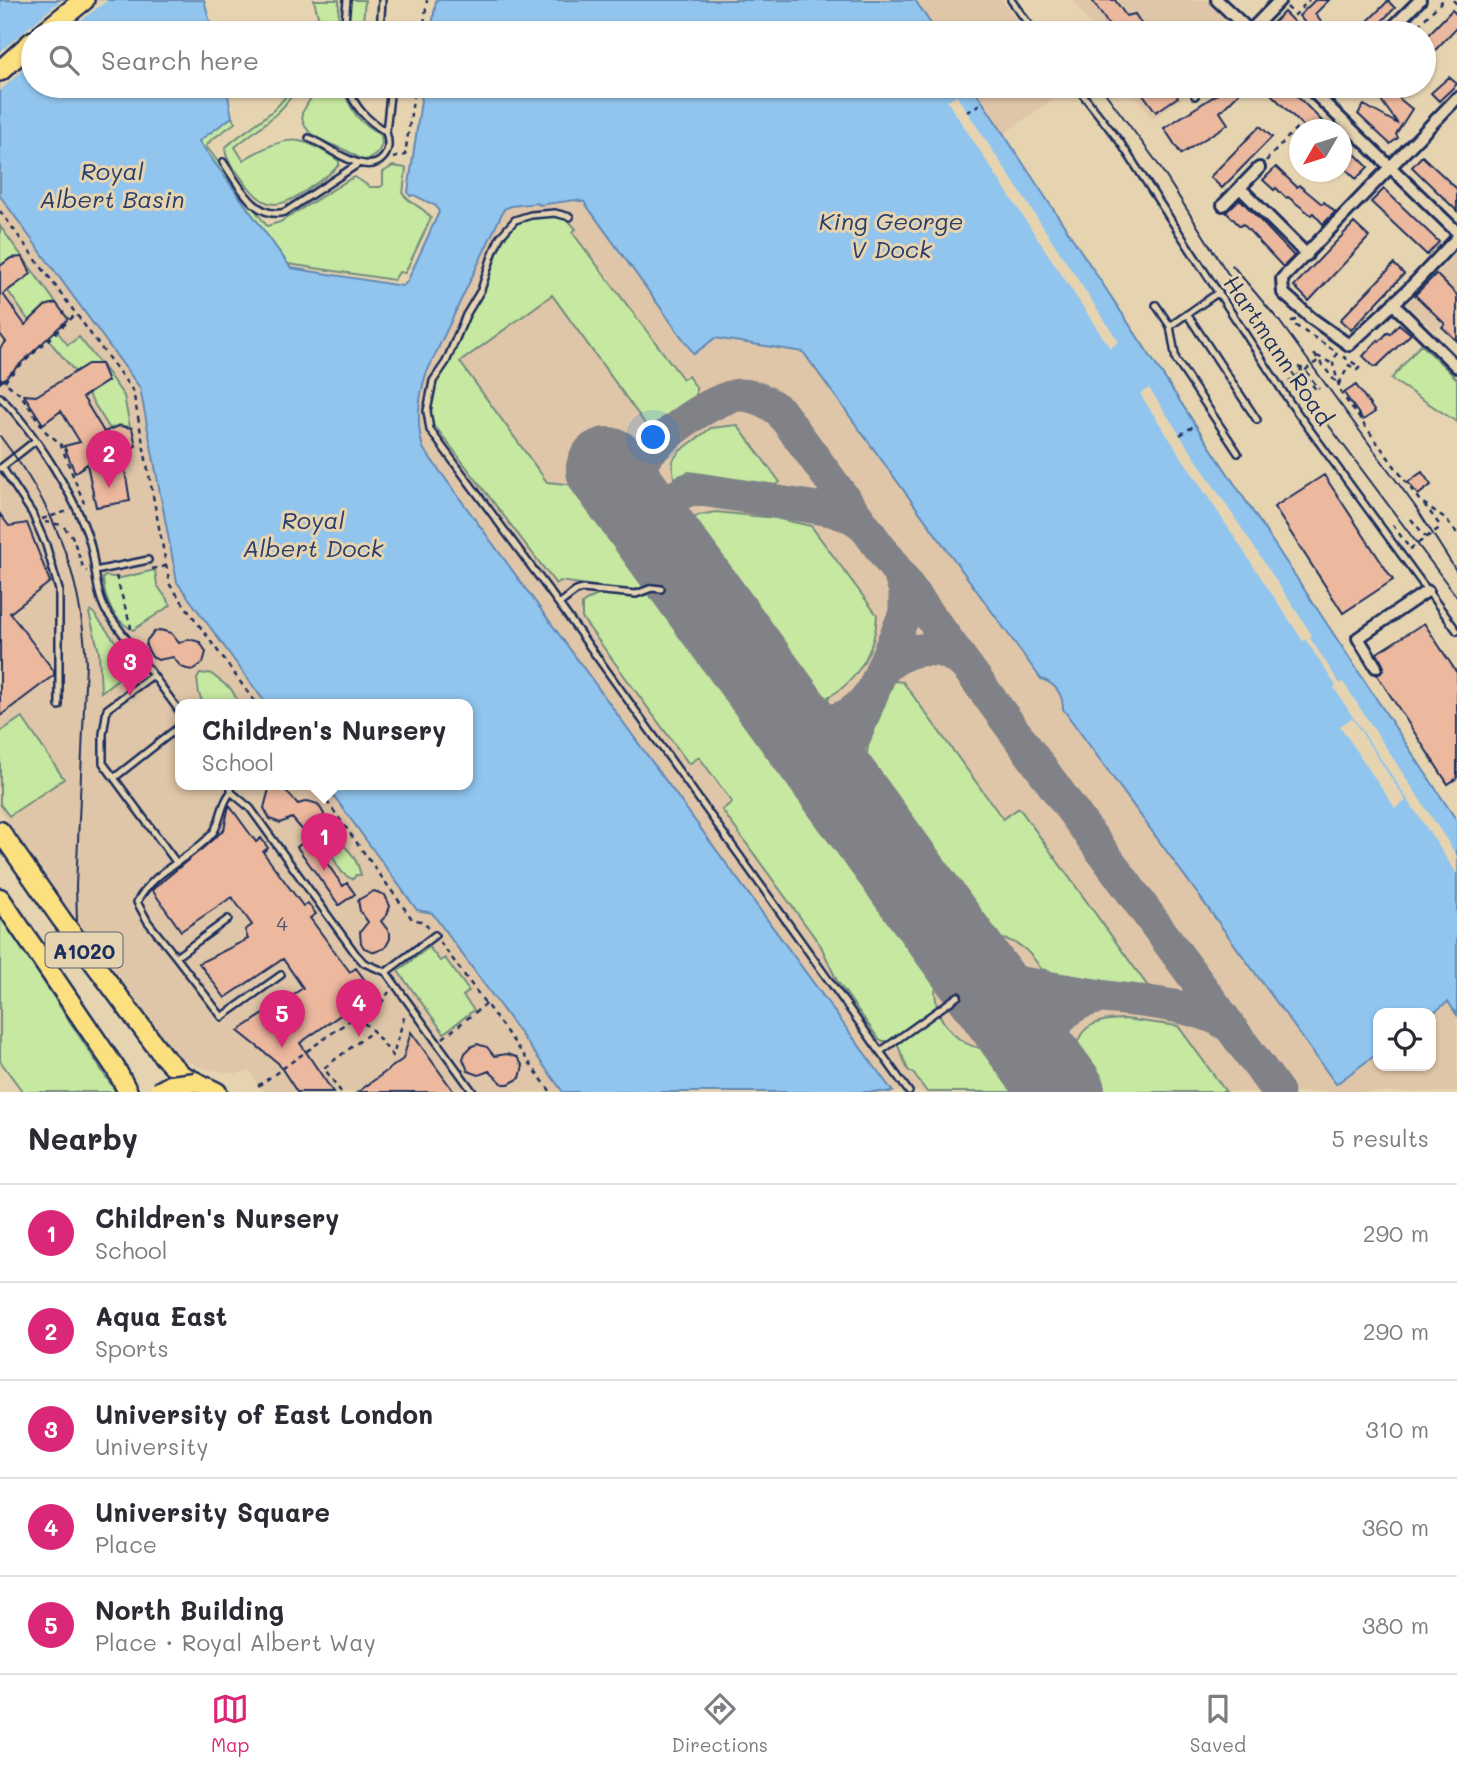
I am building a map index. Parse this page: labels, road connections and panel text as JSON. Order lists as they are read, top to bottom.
{
  "streets": {
    "main road": ["A1020"],
    "lane": ["Hartmann Road"]
  },
  "water": ["Royal Albert Basin", "King George V Dock", "Royal Albert Dock"],
  "house_numbers": ["4"],
  "north": "bottom left",
  "page": {
    "search": "Search here",
    "pins": [
      "2",
      "3",
      "1",
      "4",
      "5"
    ],
    "popup": ["Children's Nursery", "School"],
    "heading": ["Nearby", "5 results"],
    "list": [
      {
        "mark": "1",
        "name": "Children's Nursery",
        "note": "School",
        "value": "290 m"
      },
      {
        "mark": "2",
        "name": "Aqua East",
        "note": "Sports",
        "value": "290 m"
      },
      {
        "mark": "3",
        "name": "University of East London",
        "note": "University",
        "value": "310 m"
      },
      {
        "mark": "4",
        "name": "University Square",
        "note": "Place",
        "value": "360 m"
      },
      {
        "mark": "5",
        "name": "North Building",
        "note": "Place · Royal Albert Way",
        "value": "380 m"
      }
    ],
    "nav": ["Map", "Directions", "Saved"]
  }
}
